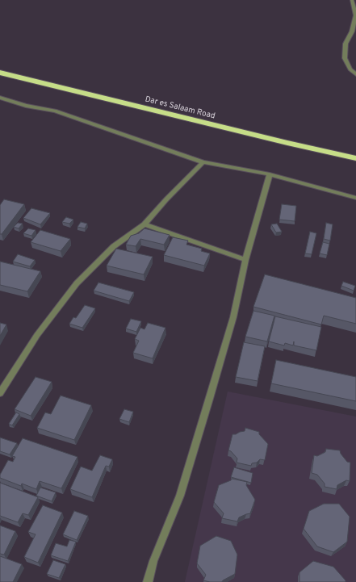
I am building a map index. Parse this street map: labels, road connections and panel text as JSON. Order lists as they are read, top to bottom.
{
  "streets": {
    "highway": ["Dar es Salaam Road"]
  }
}
